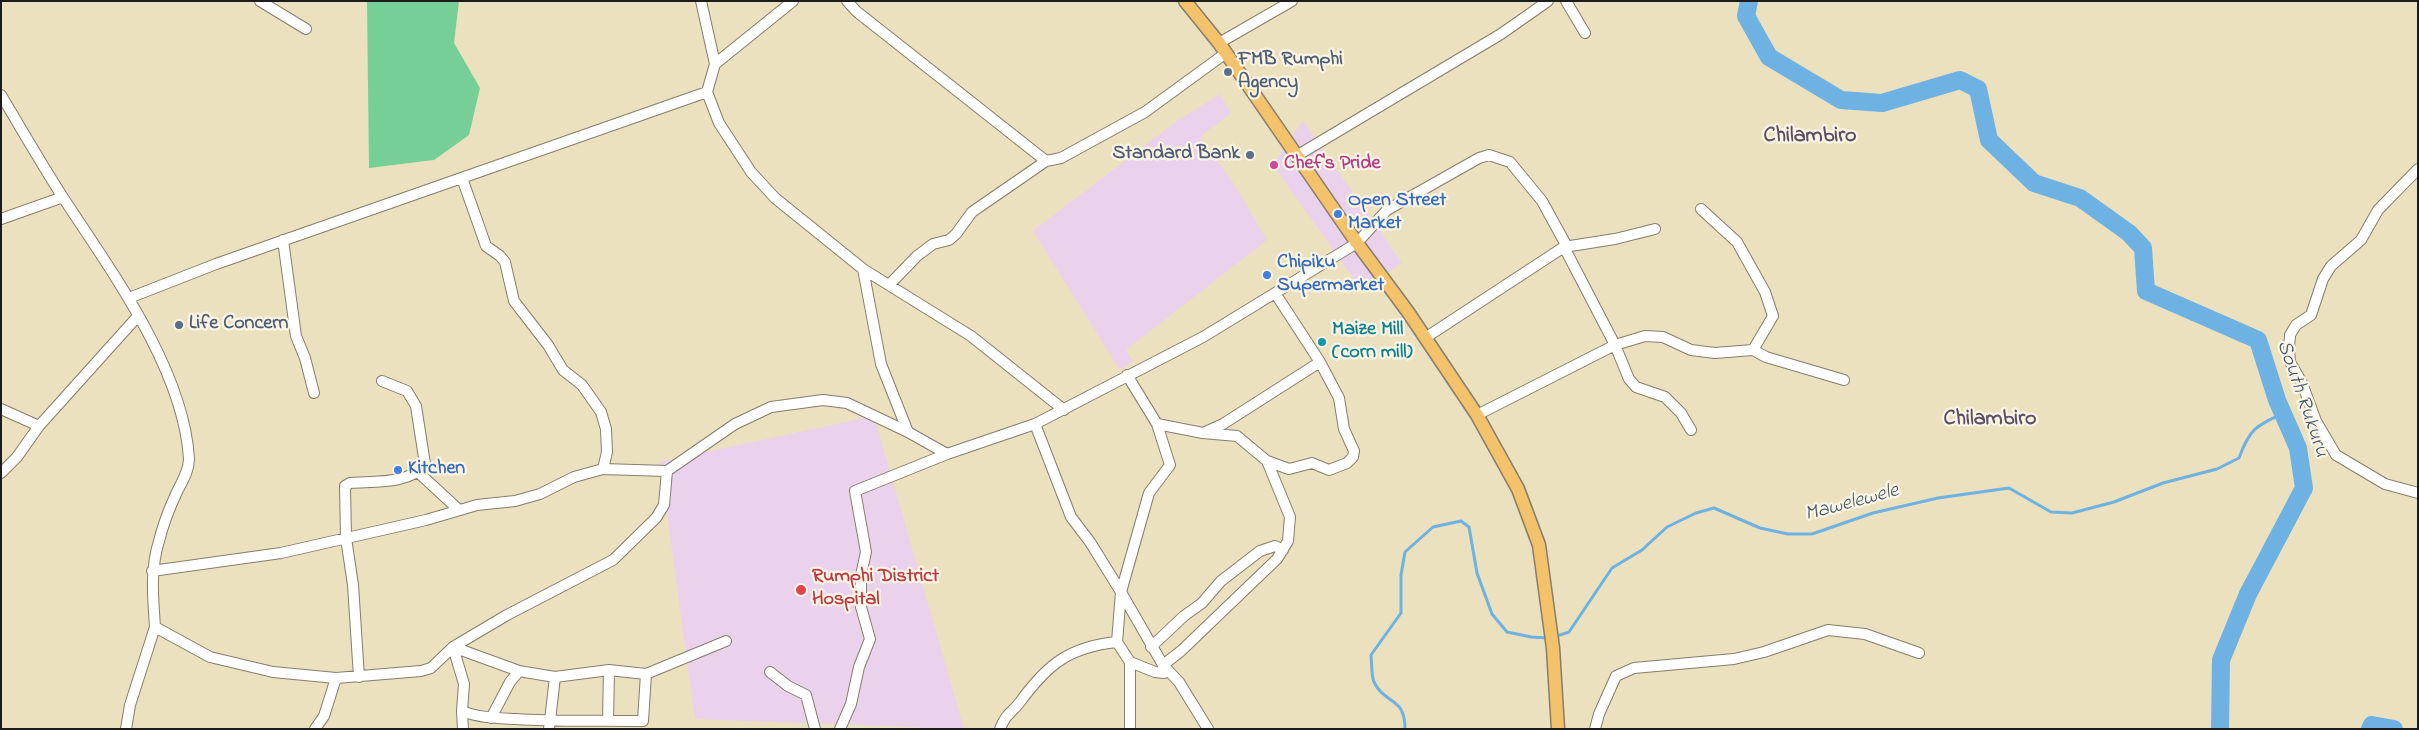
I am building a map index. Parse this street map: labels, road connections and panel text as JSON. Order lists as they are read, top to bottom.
{
  "districts": ["Chilambiro", "Chilambiro"],
  "water": ["South Rukuru", "Mawelewele"],
  "places": [
    "FMB Rumphi Agency",
    "Standard Bank",
    "Chef's Pride",
    "Open Street Market",
    "Chipiku Supermarket",
    "Life Concern",
    "Maize Mill (corn mill)",
    "Kitchen",
    "Rumphi District Hospital"
  ]
}
